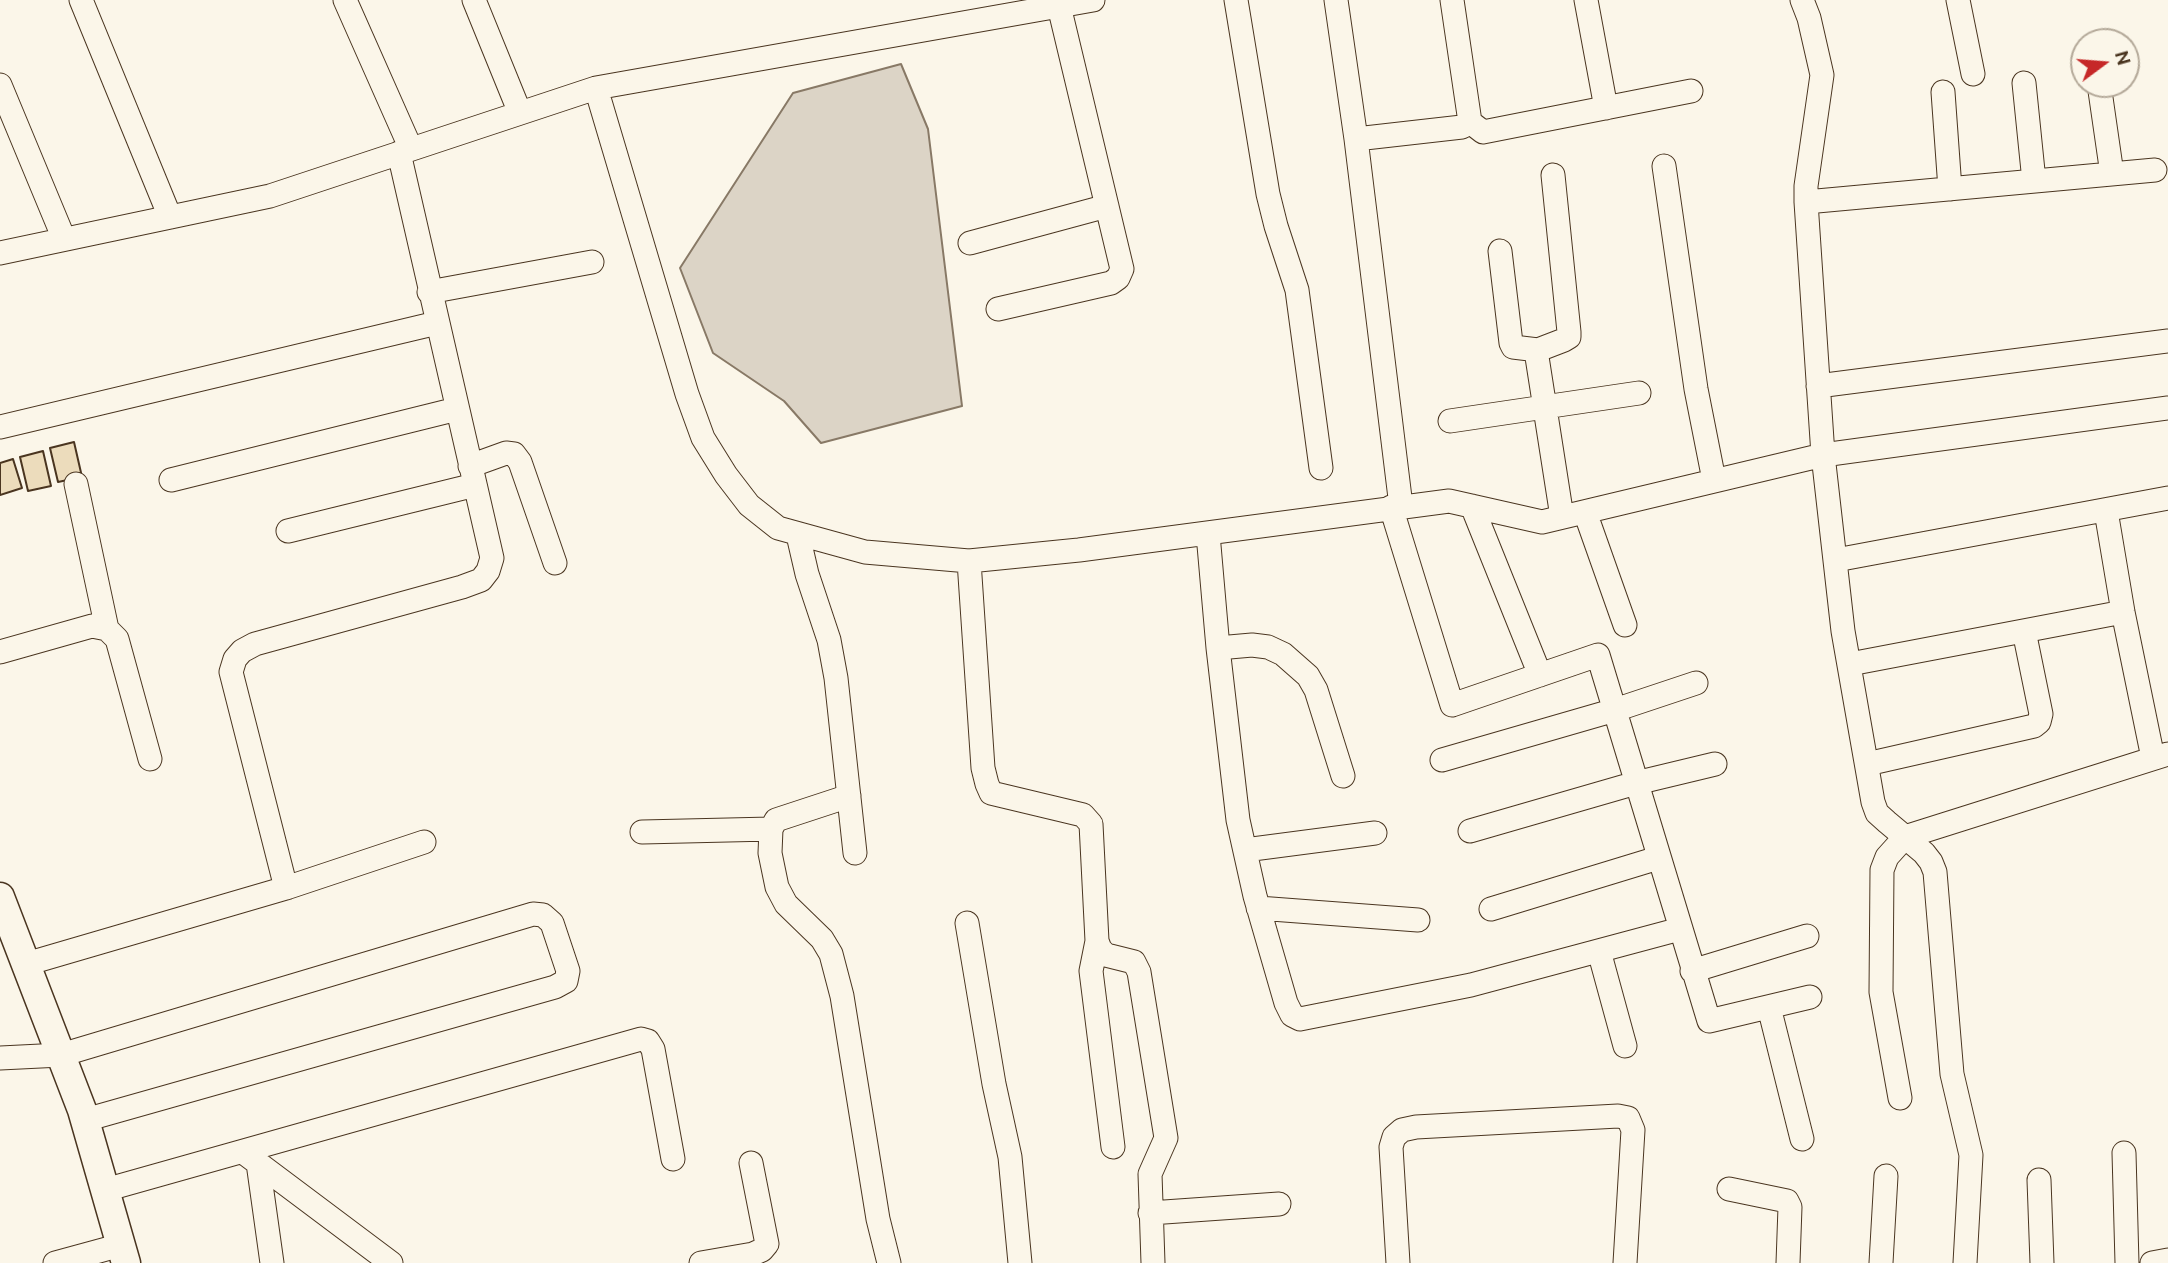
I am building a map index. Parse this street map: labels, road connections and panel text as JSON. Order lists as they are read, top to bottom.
{
  "north": "right"
}
